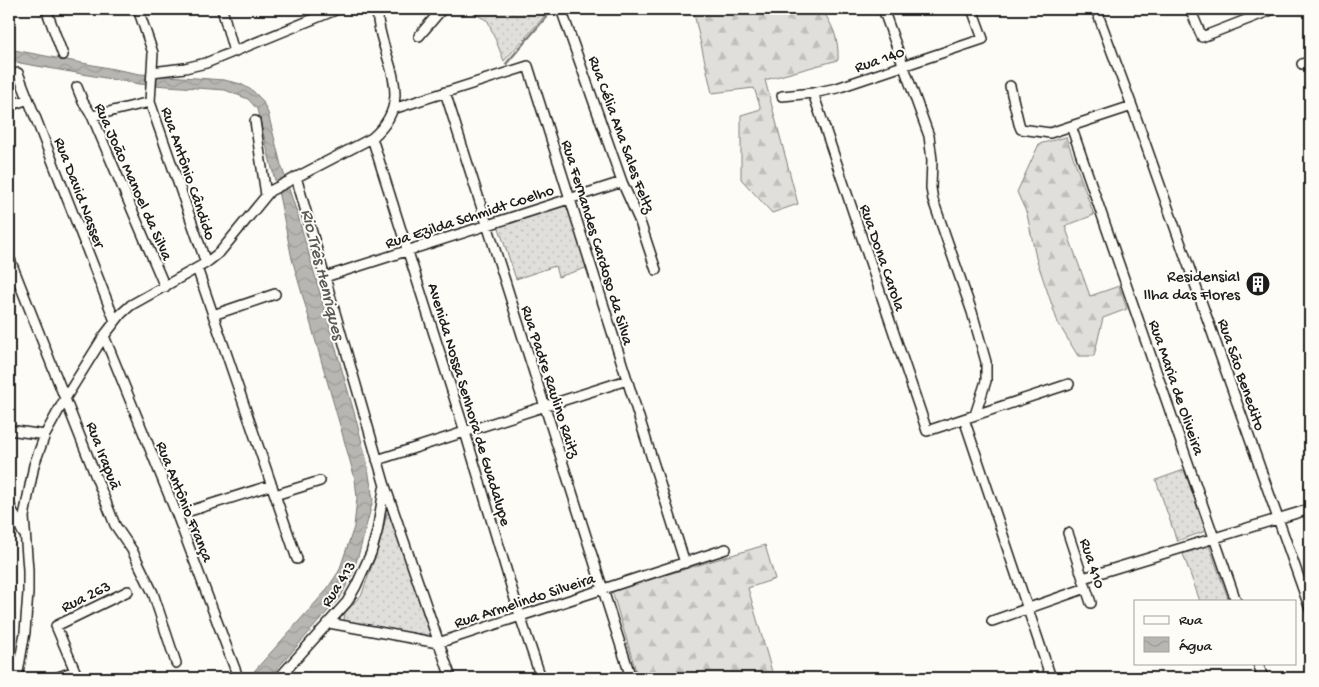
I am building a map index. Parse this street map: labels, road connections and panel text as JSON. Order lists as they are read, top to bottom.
{
  "streets": {
    "street": [
      "Rua 140",
      "Rua Célia Ana Sales Feltz",
      "Rua Antônio Cândido",
      "Rua João Manoel da Silva",
      "Rua David Nasser",
      "Rua Ezilda Schmidt Coelho",
      "Rua Fernandes Cardoso da Silva",
      "Rua Dona Carola",
      "Rua São Benedito",
      "Rua Padre Raulino Raitz",
      "Rua Maria de Oliveira",
      "Avenida Nossa Senhora de Guadalupe",
      "Rua Irapuã",
      "Rua Antônio França",
      "Rua 410",
      "Rua 413",
      "Rua 263",
      "Rua Armelindo Silveira"
    ]
  },
  "crossings": [
    ["Rua 140", "Rua Dona Carola"],
    ["Rua Célia Ana Sales Feltz", "Rua Ezilda Schmidt Coelho"],
    ["Rua Ezilda Schmidt Coelho", "Rua Fernandes Cardoso da Silva"],
    ["Rua Ezilda Schmidt Coelho", "Rua Padre Raulino Raitz"],
    ["Rua Ezilda Schmidt Coelho", "Avenida Nossa Senhora de Guadalupe"],
    ["Rua Fernandes Cardoso da Silva", "Rua Padre Raulino Raitz"],
    ["Rua Fernandes Cardoso da Silva", "Rua Armelindo Silveira"],
    ["Rua Padre Raulino Raitz", "Rua Armelindo Silveira"],
    ["Avenida Nossa Senhora de Guadalupe", "Rua Armelindo Silveira"],
    ["Rua 413", "Rua Armelindo Silveira"]
  ],
  "water": ["Rio Três Henriques"],
  "places": {
    "building": ["Residensial Ilha das Flores"]
  },
  "legend": ["Rua", "Água"]
}
